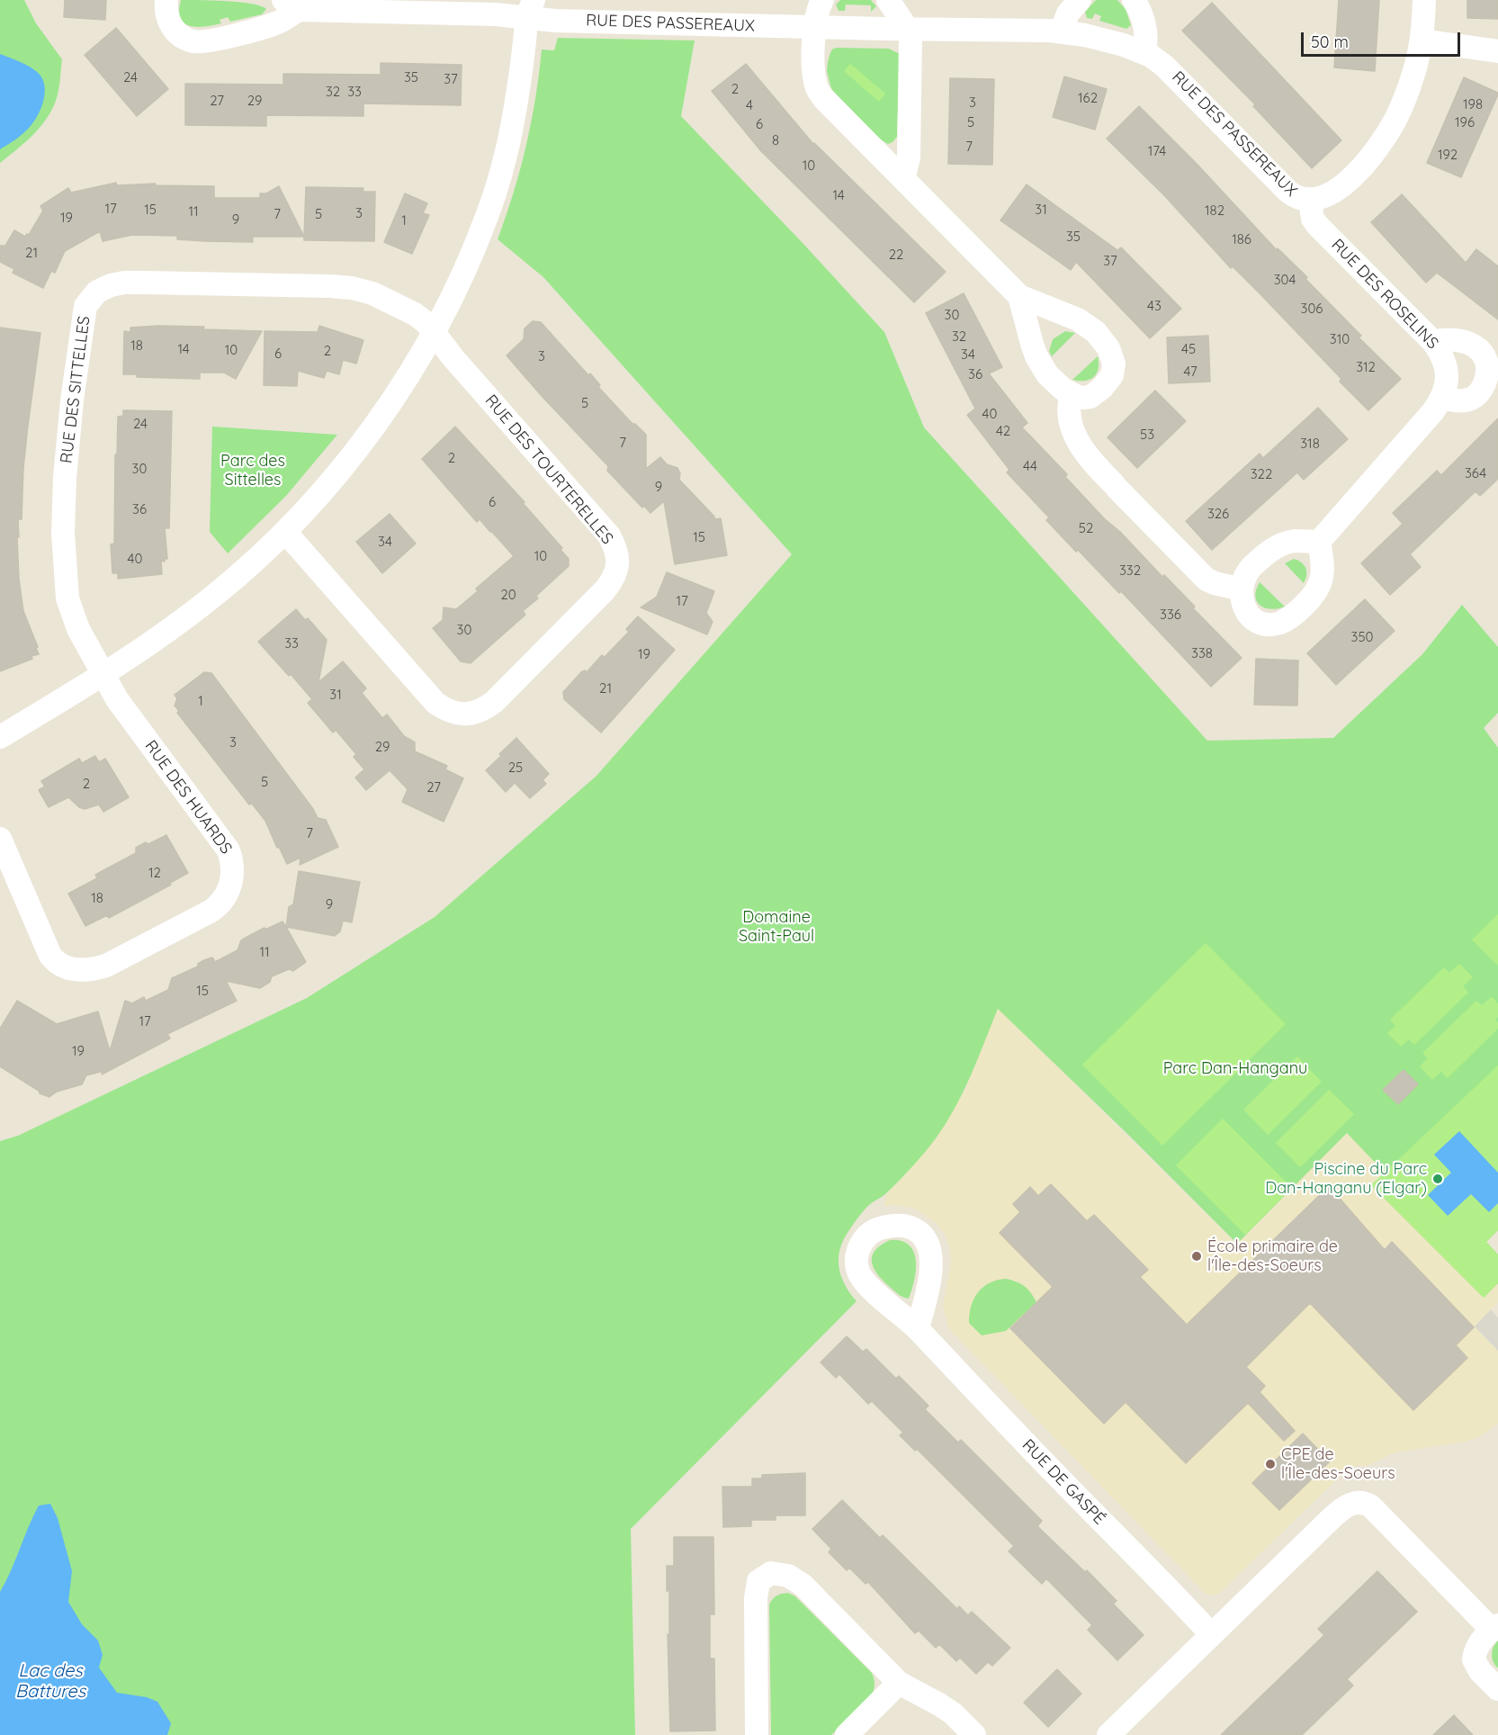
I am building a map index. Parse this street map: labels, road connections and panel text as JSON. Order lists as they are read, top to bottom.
{
  "streets": {
    "street": [
      "RUE DES PASSEREAUX",
      "RUE DES ROSELINS",
      "RUE DES SITTELLES",
      "RUE DES TOURTERELLES",
      "RUE DES HUARDS",
      "RUE DE GASPÉ"
    ]
  },
  "crossings": [
    ["RUE DES PASSEREAUX", "RUE DES ROSELINS"],
    ["RUE DES SITTELLES", "RUE DES TOURTERELLES"],
    ["RUE DES SITTELLES", "RUE DES HUARDS"]
  ],
  "water": ["Lac des Battures"],
  "parks": ["Parc des Sittelles", "Domaine Saint-Paul", "Parc Dan-Hanganu"],
  "places": ["Piscine du Parc Dan-Hanganu (Elgar)", "École primaire de l'Île-des-Soeurs", "CPE de l'Île-des-Soeurs"],
  "house_numbers": [
    "24",
    "35",
    "37",
    "2",
    "32",
    "33",
    "162",
    "27",
    "29",
    "3",
    "198",
    "4",
    "5",
    "196",
    "6",
    "8",
    "7",
    "174",
    "192",
    "10",
    "14",
    "17",
    "15",
    "31",
    "182",
    "11",
    "3",
    "7",
    "5",
    "19",
    "9",
    "1",
    "35",
    "186",
    "21",
    "22",
    "37",
    "304",
    "43",
    "306",
    "30",
    "32",
    "310",
    "18",
    "14",
    "45",
    "10",
    "2",
    "6",
    "34",
    "3",
    "312",
    "47",
    "36",
    "5",
    "40",
    "24",
    "42",
    "53",
    "7",
    "318",
    "2",
    "44",
    "30",
    "364",
    "322",
    "9",
    "6",
    "36",
    "326",
    "52",
    "15",
    "34",
    "10",
    "40",
    "332",
    "20",
    "17",
    "336",
    "30",
    "350",
    "33",
    "338",
    "19",
    "21",
    "31",
    "1",
    "3",
    "29",
    "25",
    "5",
    "2",
    "27",
    "7",
    "12",
    "18",
    "9",
    "11",
    "15",
    "17",
    "19"
  ],
  "scale_bar": "50 m"
}
